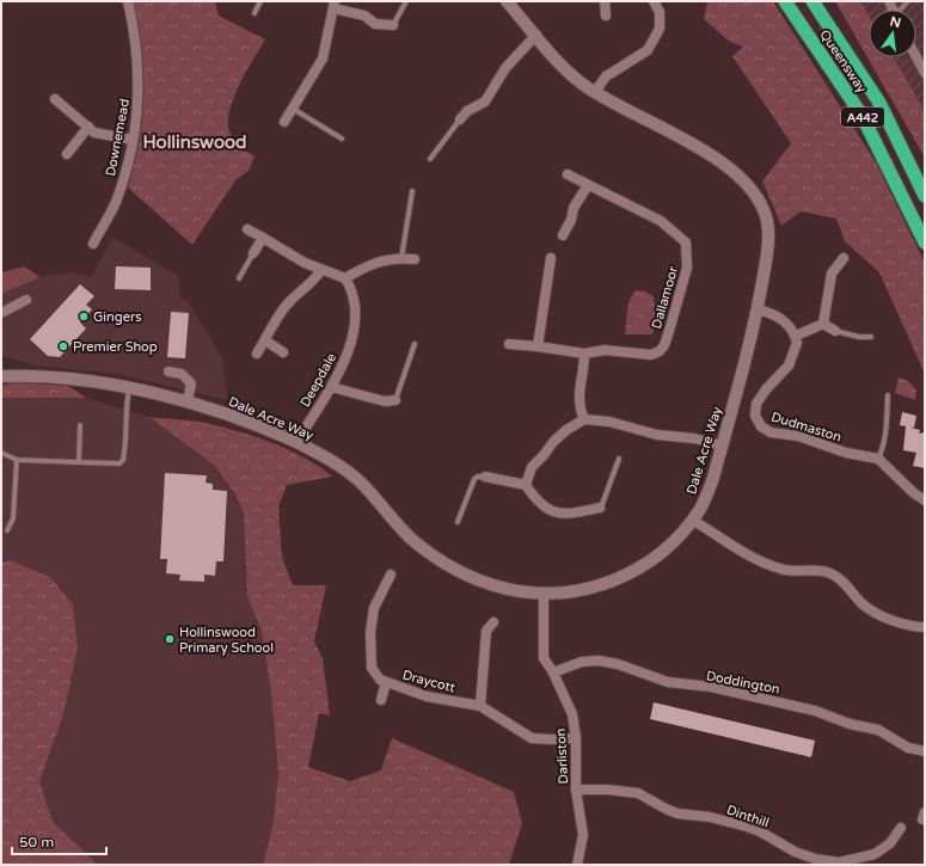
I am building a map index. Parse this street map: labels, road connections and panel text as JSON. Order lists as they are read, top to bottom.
{
  "streets": {
    "highway": ["Queensway", "A442"],
    "street": [
      "Downemead",
      "Dallamoor",
      "Deepdale",
      "Dale Acre Way",
      "Dudmaston",
      "Draycott",
      "Doddington",
      "Darliston",
      "Dinthill"
    ]
  },
  "crossings": [
    ["Deepdale", "Dale Acre Way"],
    ["Dale Acre Way", "Darliston"],
    ["Draycott", "Darliston"],
    ["Doddington", "Darliston"],
    ["Darliston", "Dinthill"]
  ],
  "districts": ["Hollinswood"],
  "places": ["Gingers", "Premier Shop", "Hollinswood Primary School"],
  "scale_bar": "50 m",
  "north": "top"
}
